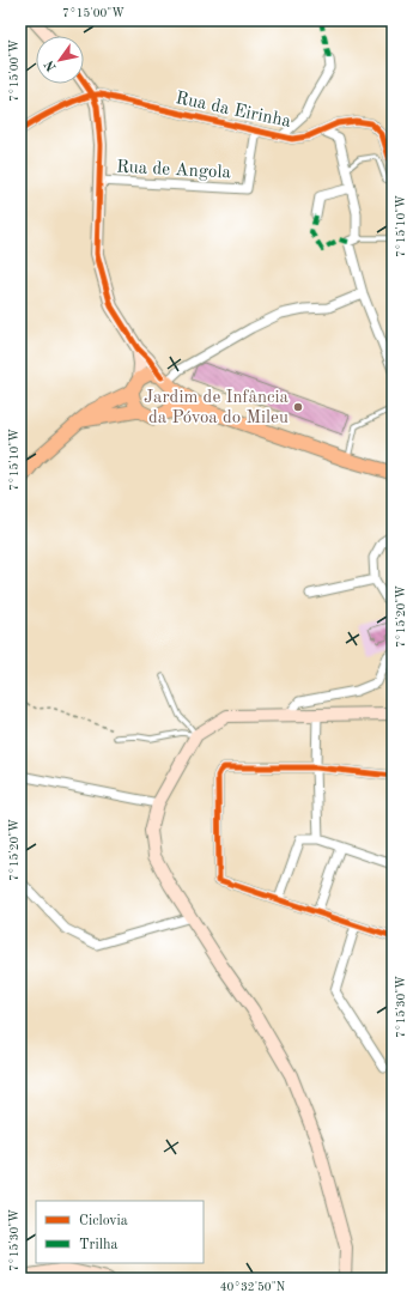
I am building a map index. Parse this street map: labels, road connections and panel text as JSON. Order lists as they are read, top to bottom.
{
  "streets": {
    "street": ["Rua da Eirinha", "Rua de Angola"]
  },
  "crossings": [
    ["Rua da Eirinha", "Rua de Angola"]
  ],
  "places": ["Jardim de Infância da Póvoa do Mileu"],
  "legend": ["Ciclovia", "Trilha"],
  "north": "bottom left",
  "coordinates": [
    "7°15'00\"W",
    "7°15'10\"W",
    "7°15'20\"W",
    "7°15'30\"W",
    "40°32'50\"N"
  ]
}
